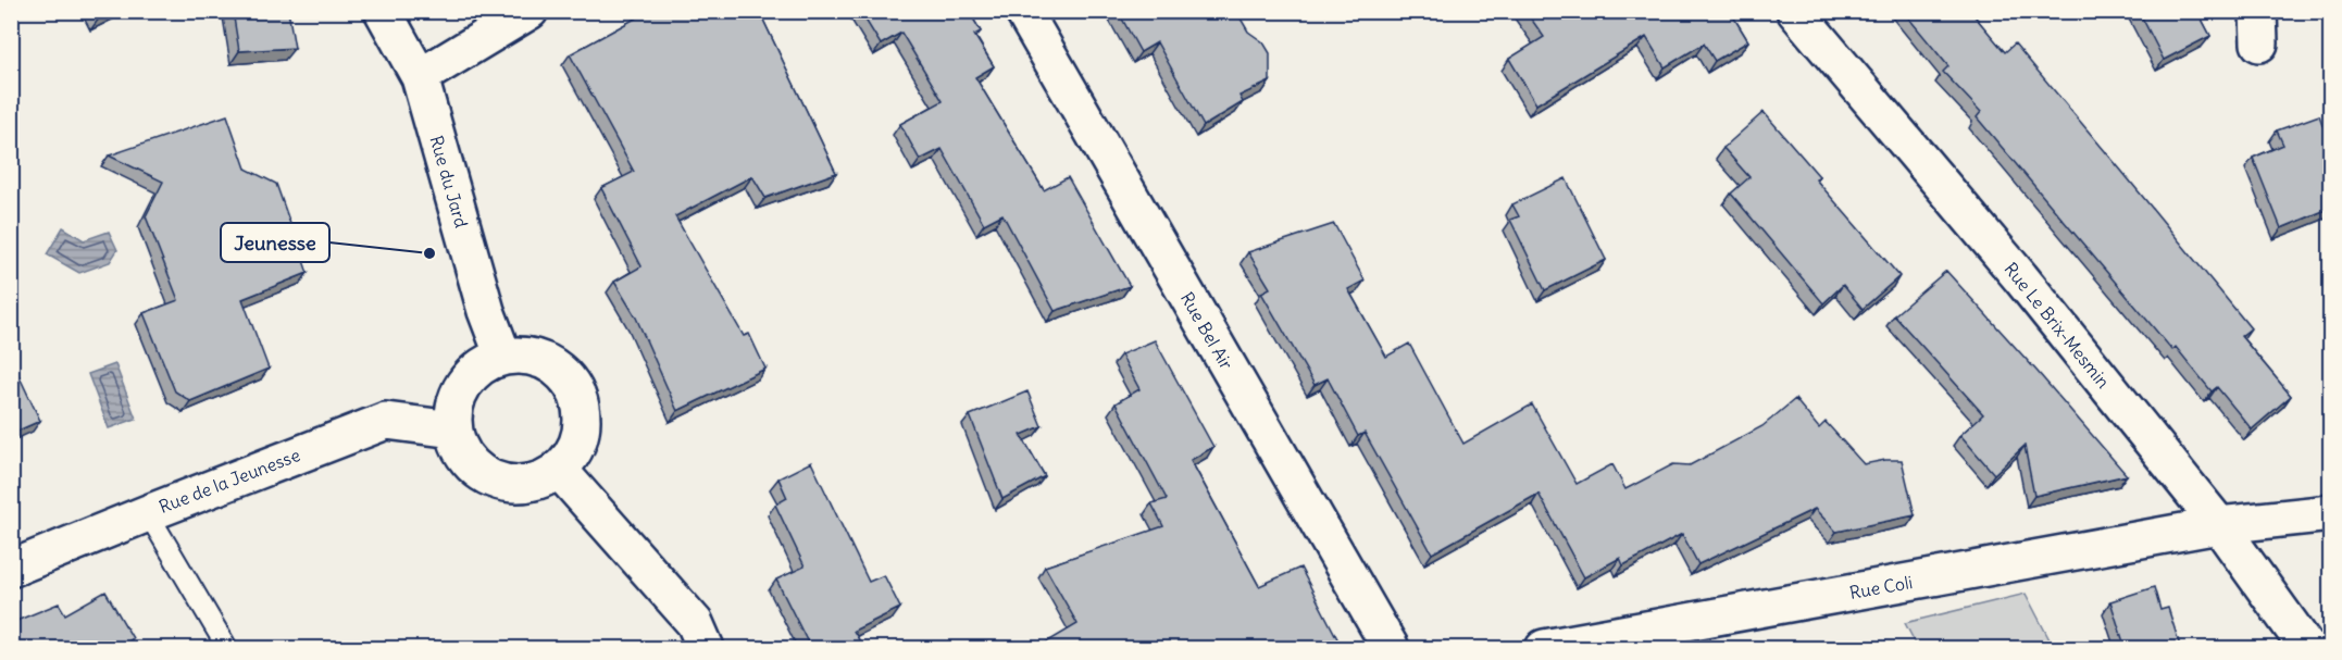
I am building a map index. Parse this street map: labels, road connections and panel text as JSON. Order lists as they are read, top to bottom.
{
  "streets": {
    "street": [
      "Rue du Jard",
      "Rue Le Brix-Mesmin",
      "Rue Bel Air",
      "Rue de la Jeunesse",
      "Rue Coli"
    ]
  },
  "crossings": [
    ["Rue du Jard", "Rue de la Jeunesse"],
    ["Rue Le Brix-Mesmin", "Rue Coli"]
  ],
  "places": ["Jeunesse"]
}
